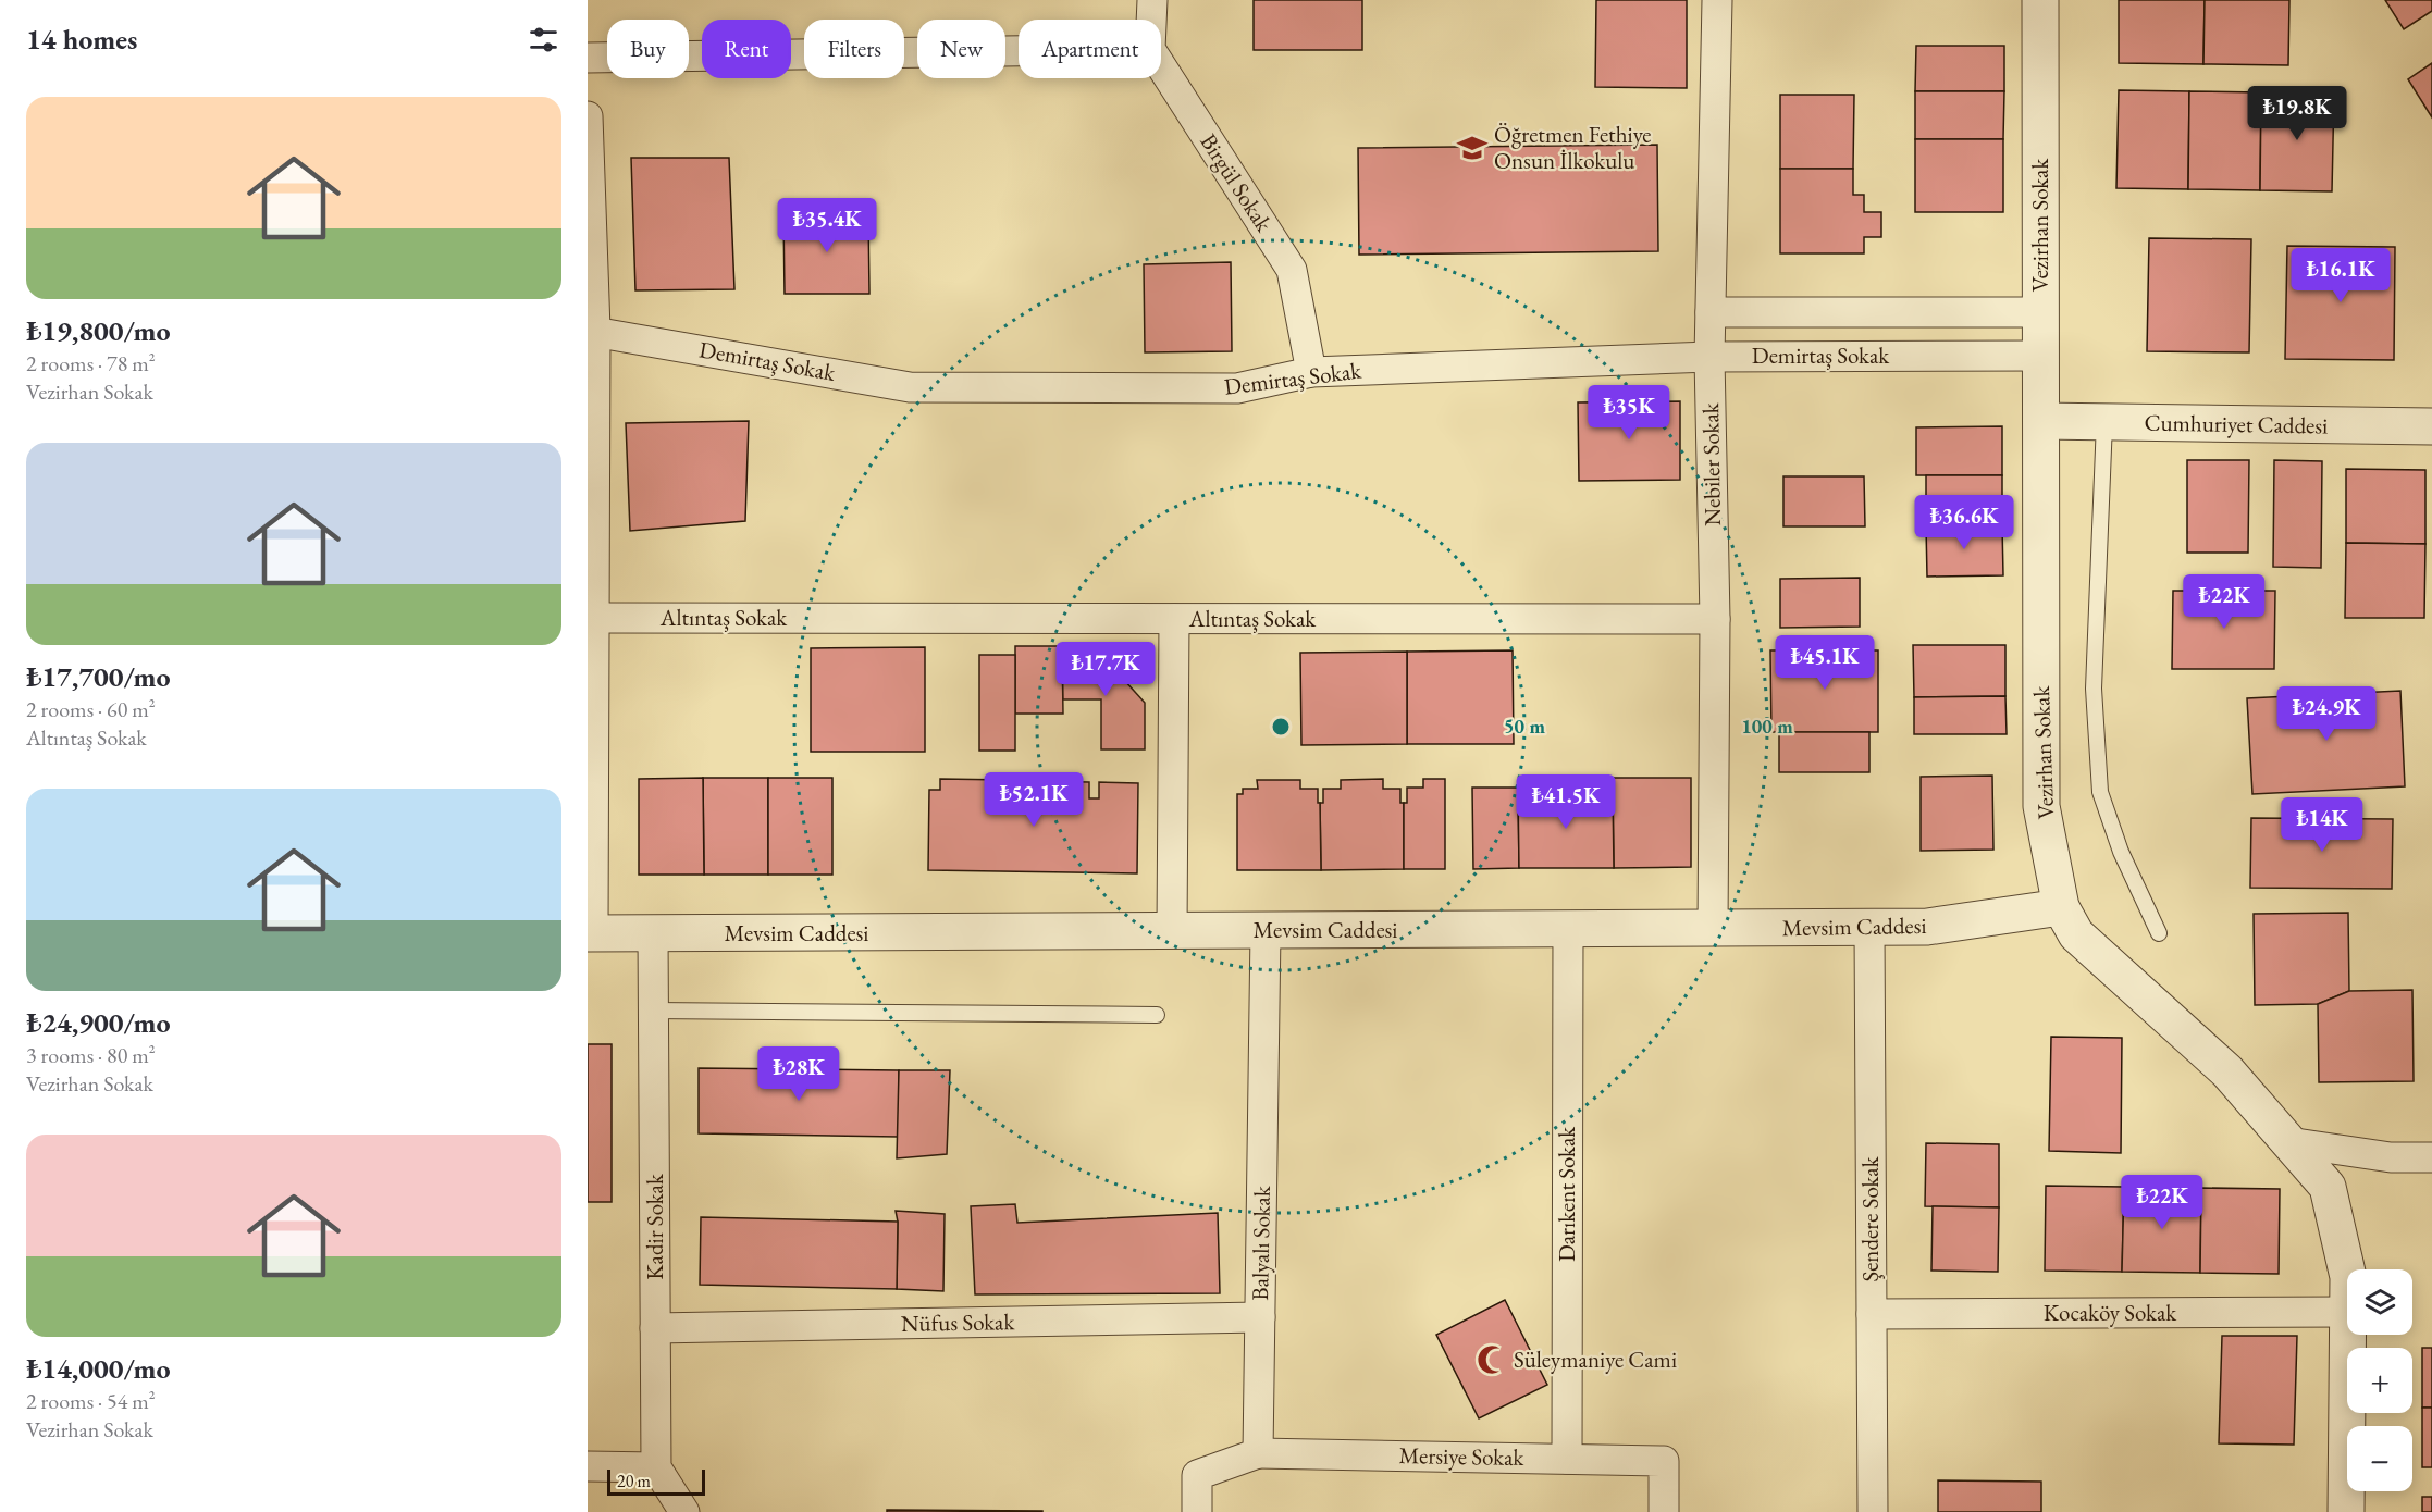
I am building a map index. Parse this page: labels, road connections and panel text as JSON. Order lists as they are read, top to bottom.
{
  "streets": {
    "street": [
      "Birgül Sokak",
      "Vezirhan Sokak",
      "Demirtaş Sokak",
      "Cumhuriyet Caddesi",
      "Nebiler Sokak",
      "Altıntaş Sokak",
      "Mevsim Caddesi",
      "Darıkent Sokak",
      "Şendere Sokak",
      "Kadir Sokak",
      "Balyalı Sokak",
      "Kocaköy Sokak",
      "Nüfus Sokak",
      "Mersiye Sokak"
    ]
  },
  "crossings": [
    ["Birgül Sokak", "Demirtaş Sokak"],
    ["Vezirhan Sokak", "Demirtaş Sokak"],
    ["Vezirhan Sokak", "Cumhuriyet Caddesi"],
    ["Vezirhan Sokak", "Mevsim Caddesi"],
    ["Vezirhan Sokak", "Kocaköy Sokak"],
    ["Demirtaş Sokak", "Nebiler Sokak"],
    ["Nebiler Sokak", "Altıntaş Sokak"],
    ["Nebiler Sokak", "Mevsim Caddesi"],
    ["Mevsim Caddesi", "Darıkent Sokak"],
    ["Mevsim Caddesi", "Şendere Sokak"],
    ["Mevsim Caddesi", "Kadir Sokak"],
    ["Mevsim Caddesi", "Balyalı Sokak"],
    ["Darıkent Sokak", "Mersiye Sokak"],
    ["Şendere Sokak", "Kocaköy Sokak"],
    ["Kadir Sokak", "Nüfus Sokak"],
    ["Balyalı Sokak", "Nüfus Sokak"],
    ["Balyalı Sokak", "Mersiye Sokak"]
  ],
  "places": {
    "school or university": ["Öğretmen Fethiye Onsun İlkokulu"],
    "mosque": ["Süleymaniye Cami"]
  },
  "scale_bar": "20 m",
  "page": {
    "heading": "14 homes",
    "chip": [
      "Buy",
      "Rent",
      "Filters",
      "New",
      "Apartment"
    ],
    "list": [
      {
        "name": "₺19,800/mo",
        "note": "2 rooms · 78 m² · Vezirhan Sokak"
      },
      {
        "name": "₺17,700/mo",
        "note": "2 rooms · 60 m² · Altıntaş Sokak"
      },
      {
        "name": "₺24,900/mo",
        "note": "3 rooms · 80 m² · Vezirhan Sokak"
      },
      {
        "name": "₺14,000/mo",
        "note": "2 rooms · 54 m² · Vezirhan Sokak"
      }
    ],
    "price": [
      "₺19.8K",
      "₺35.4K",
      "₺16.1K",
      "₺35K",
      "₺36.6K",
      "₺22K",
      "₺45.1K",
      "₺17.7K",
      "₺24.9K",
      "₺52.1K",
      "₺41.5K",
      "₺14K",
      "₺28K",
      "₺22K"
    ],
    "map_buttons": ["+", "−"],
    "scale": "20 m"
  },
  "rings": ["50 m", "100 m"]
}
